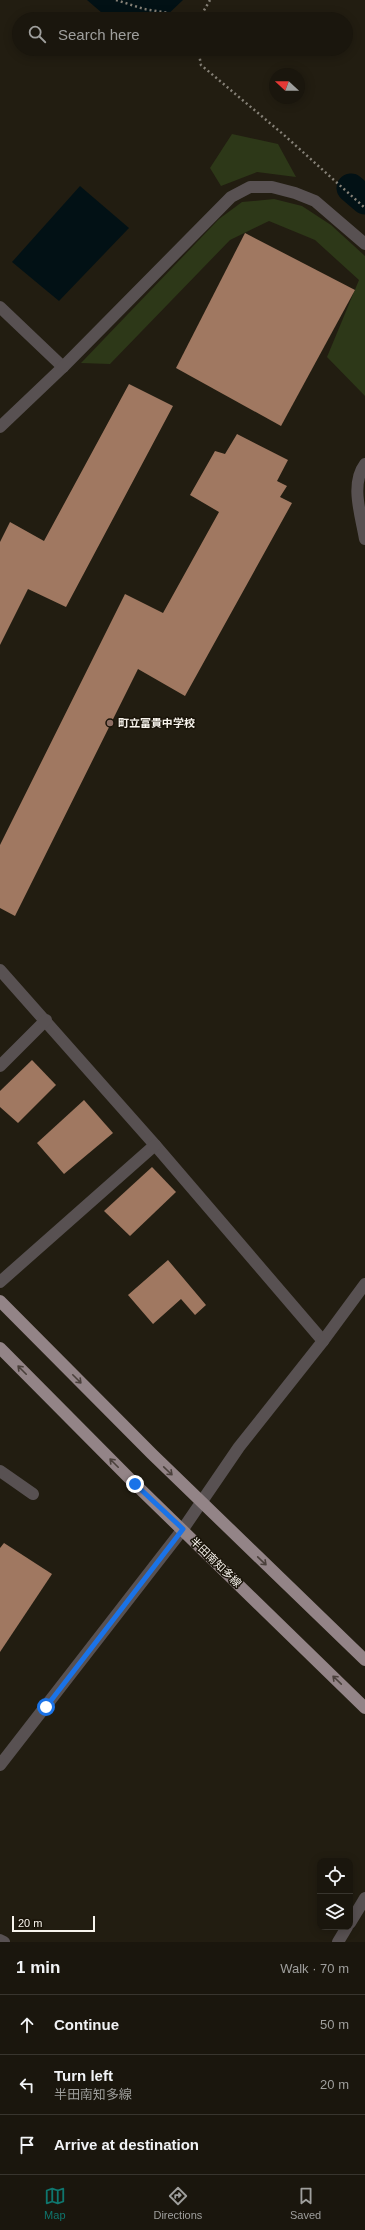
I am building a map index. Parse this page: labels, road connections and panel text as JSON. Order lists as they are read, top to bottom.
{
  "streets": {
    "main road": ["半田南知多線"]
  },
  "places": ["町立富貴中学校"],
  "scale_bar": "20 m",
  "north": "left",
  "page": {
    "search": "Search here",
    "scale": "20 m",
    "heading": ["1 min", "Walk · 70 m"],
    "list": [
      ["Continue", "50 m"],
      ["Turn left", "半田南知多線", "20 m"],
      "Arrive at destination"
    ],
    "nav": ["Map", "Directions", "Saved"]
  }
}
